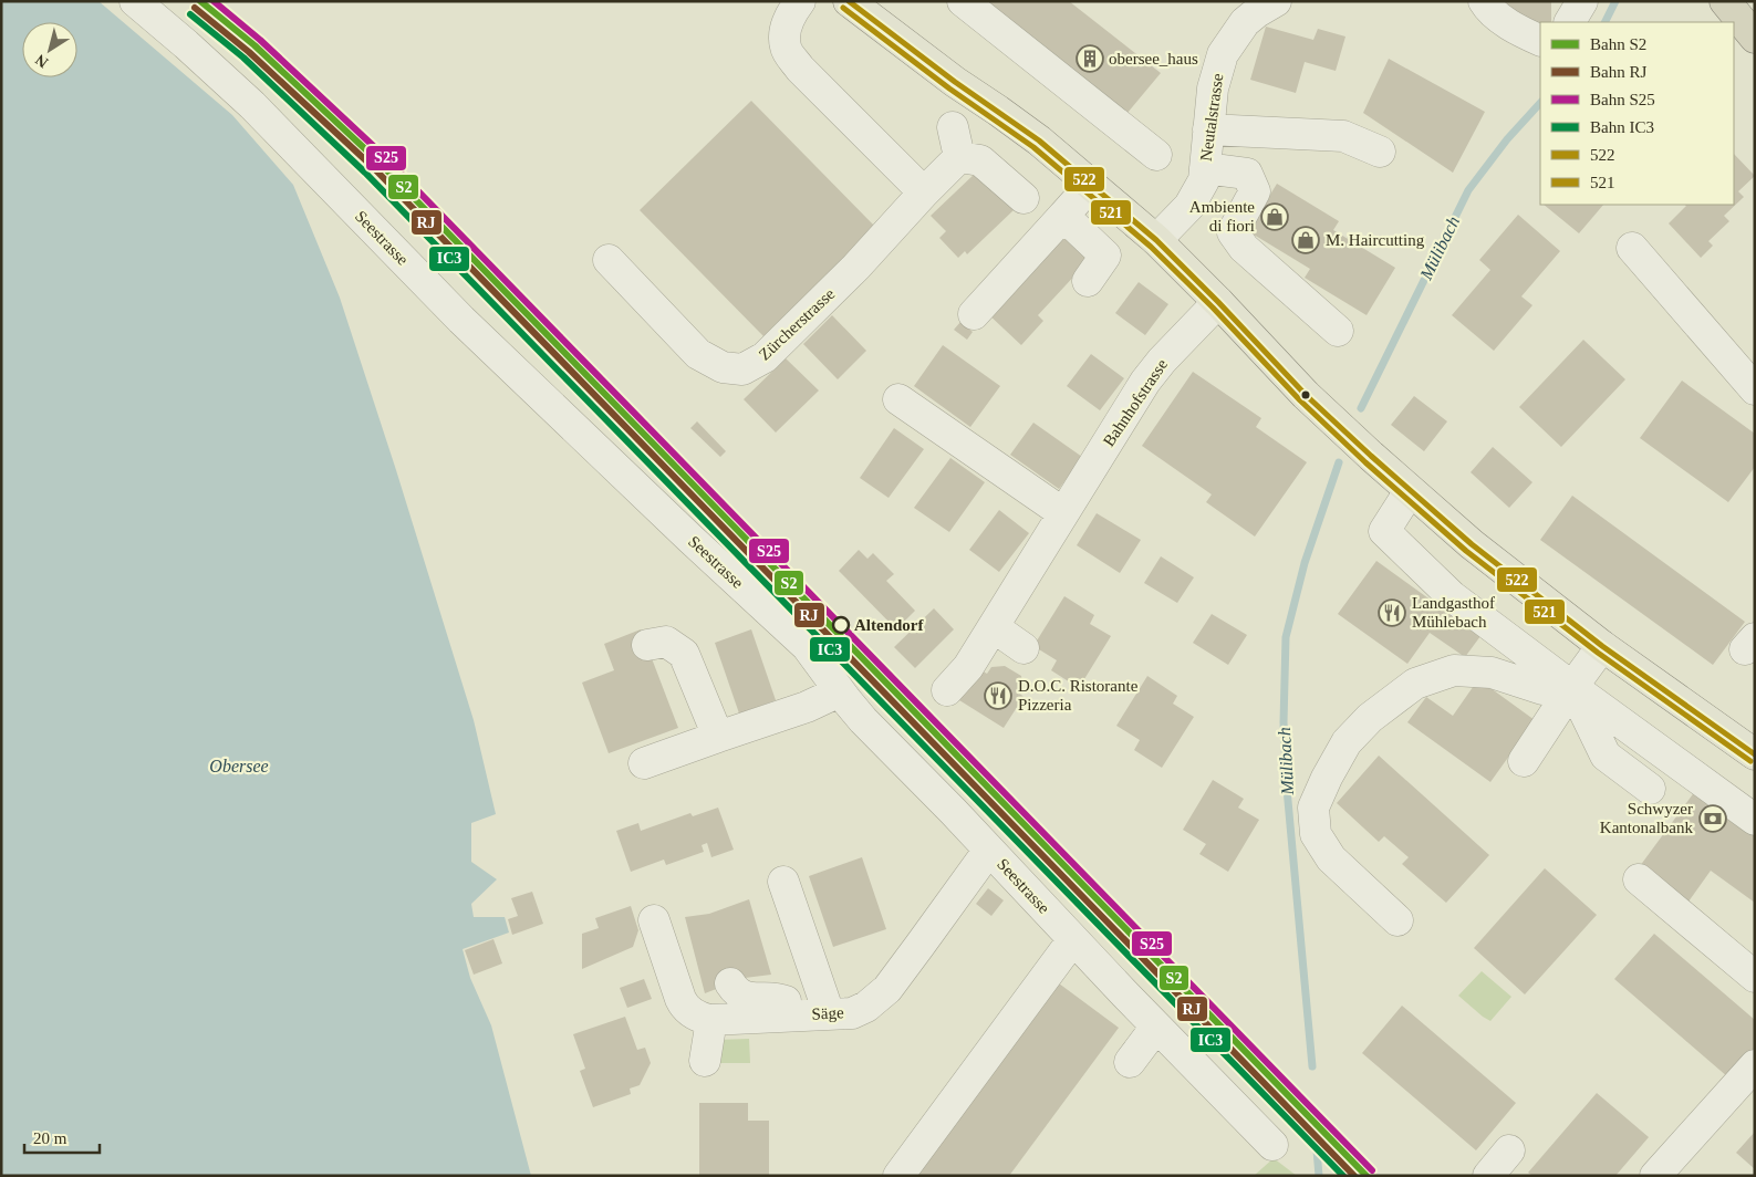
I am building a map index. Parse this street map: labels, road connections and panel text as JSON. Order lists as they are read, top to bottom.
{
  "streets": {
    "street": [
      "Neutalstrasse",
      "Seestrasse",
      "Zürcherstrasse",
      "Bahnhofstrasse",
      "Säge"
    ]
  },
  "crossings": [
    ["Seestrasse", "Säge"]
  ],
  "water": ["Mülibach", "Obersee"],
  "places": {
    "building": ["obersee_haus"],
    "shop": ["Ambiente di fiori", "M. Haircutting"],
    "restaurant": ["Landgasthof Mühlebach", "D.O.C. Ristorante Pizzeria"],
    "other": ["Altendorf"],
    "bank": ["Schwyzer Kantonalbank"]
  },
  "lines": [
    "rail line S2",
    "rail line S25",
    "transit line 522",
    "rail line RJ",
    "transit line 521",
    "rail line IC3"
  ],
  "legend": [
    "Bahn S2",
    "Bahn RJ",
    "Bahn S25",
    "Bahn IC3",
    "522",
    "521"
  ],
  "scale_bar": "20 m",
  "north": "bottom left"
}
